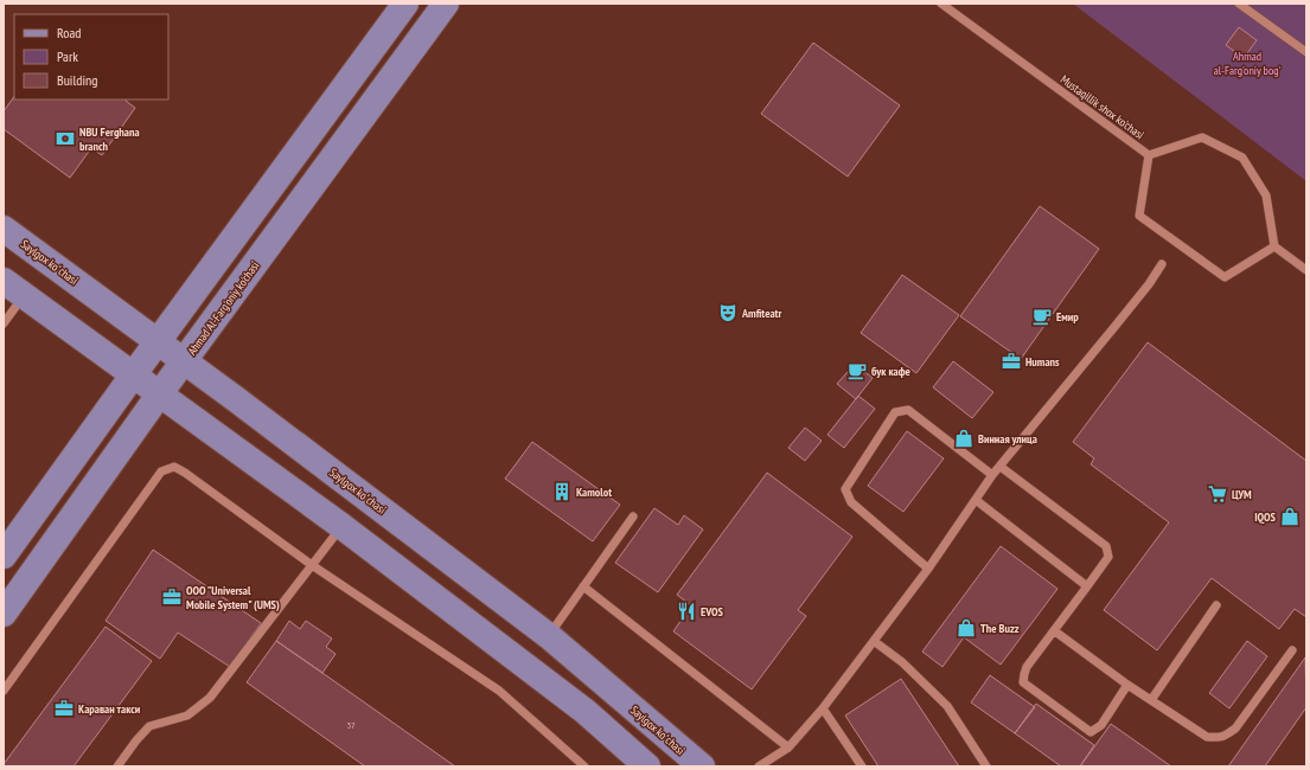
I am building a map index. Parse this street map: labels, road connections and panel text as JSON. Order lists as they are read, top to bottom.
{
  "streets": {
    "main road": ["Saylgox koʻchasi", "Ahmad Al-Farg'oniy ko'chasi"],
    "street": ["Mustaqillik shox ko'chasi"]
  },
  "crossings": [
    ["Saylgox koʻchasi", "Ahmad Al-Farg'oniy ko'chasi"]
  ],
  "parks": ["Ahmad al-Farg'oniy bog'"],
  "places": {
    "bank": ["NBU Ferghana branch"],
    "theatre": ["Amfiteatr"],
    "cafe": ["Емир", "бук кафе"],
    "office": ["Humans", "ООО \"Universal Mobile System\" (UMS)", "Караван такси"],
    "shop": ["Винная улица", "IQOS", "The Buzz"],
    "building": ["Kamolot"],
    "supermarket": ["ЦУМ"],
    "restaurant": ["EVOS"]
  },
  "house_numbers": ["37"],
  "legend": ["Road", "Park", "Building"]
}
